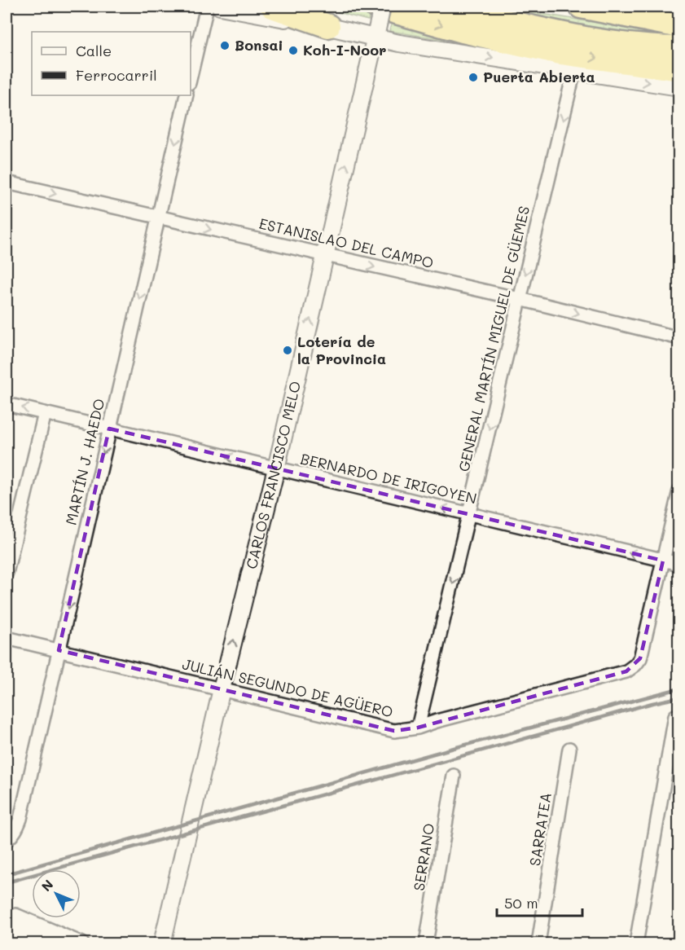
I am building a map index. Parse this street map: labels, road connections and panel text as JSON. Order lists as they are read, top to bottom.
{
  "streets": {
    "street": [
      "ESTANISLAO DEL CAMPO",
      "GENERAL MARTÍN MIGUEL DE GÜEMES",
      "MARTÍN J. HAEDO",
      "CARLOS FRANCISCO MELO",
      "BERNARDO DE IRIGOYEN",
      "JULIÁN SEGUNDO DE AGÜERO",
      "SARRATEA",
      "SERRANO"
    ]
  },
  "crossings": [
    ["ESTANISLAO DEL CAMPO", "GENERAL MARTÍN MIGUEL DE GÜEMES"],
    ["ESTANISLAO DEL CAMPO", "MARTÍN J. HAEDO"],
    ["ESTANISLAO DEL CAMPO", "CARLOS FRANCISCO MELO"],
    ["GENERAL MARTÍN MIGUEL DE GÜEMES", "BERNARDO DE IRIGOYEN"],
    ["GENERAL MARTÍN MIGUEL DE GÜEMES", "JULIÁN SEGUNDO DE AGÜERO"],
    ["MARTÍN J. HAEDO", "BERNARDO DE IRIGOYEN"],
    ["MARTÍN J. HAEDO", "JULIÁN SEGUNDO DE AGÜERO"],
    ["CARLOS FRANCISCO MELO", "BERNARDO DE IRIGOYEN"],
    ["CARLOS FRANCISCO MELO", "JULIÁN SEGUNDO DE AGÜERO"],
    ["BERNARDO DE IRIGOYEN", "JULIÁN SEGUNDO DE AGÜERO"]
  ],
  "one_way": [
    "ESTANISLAO DEL CAMPO",
    "GENERAL MARTÍN MIGUEL DE GÜEMES",
    "MARTÍN J. HAEDO",
    "CARLOS FRANCISCO MELO",
    "BERNARDO DE IRIGOYEN"
  ],
  "places": [
    "Bonsai",
    "Koh-I-Noor",
    "Puerta Abierta",
    "Lotería de la Provincia"
  ],
  "legend": ["Calle", "Ferrocarril"],
  "scale_bar": "50 m",
  "north": "top left"
}
